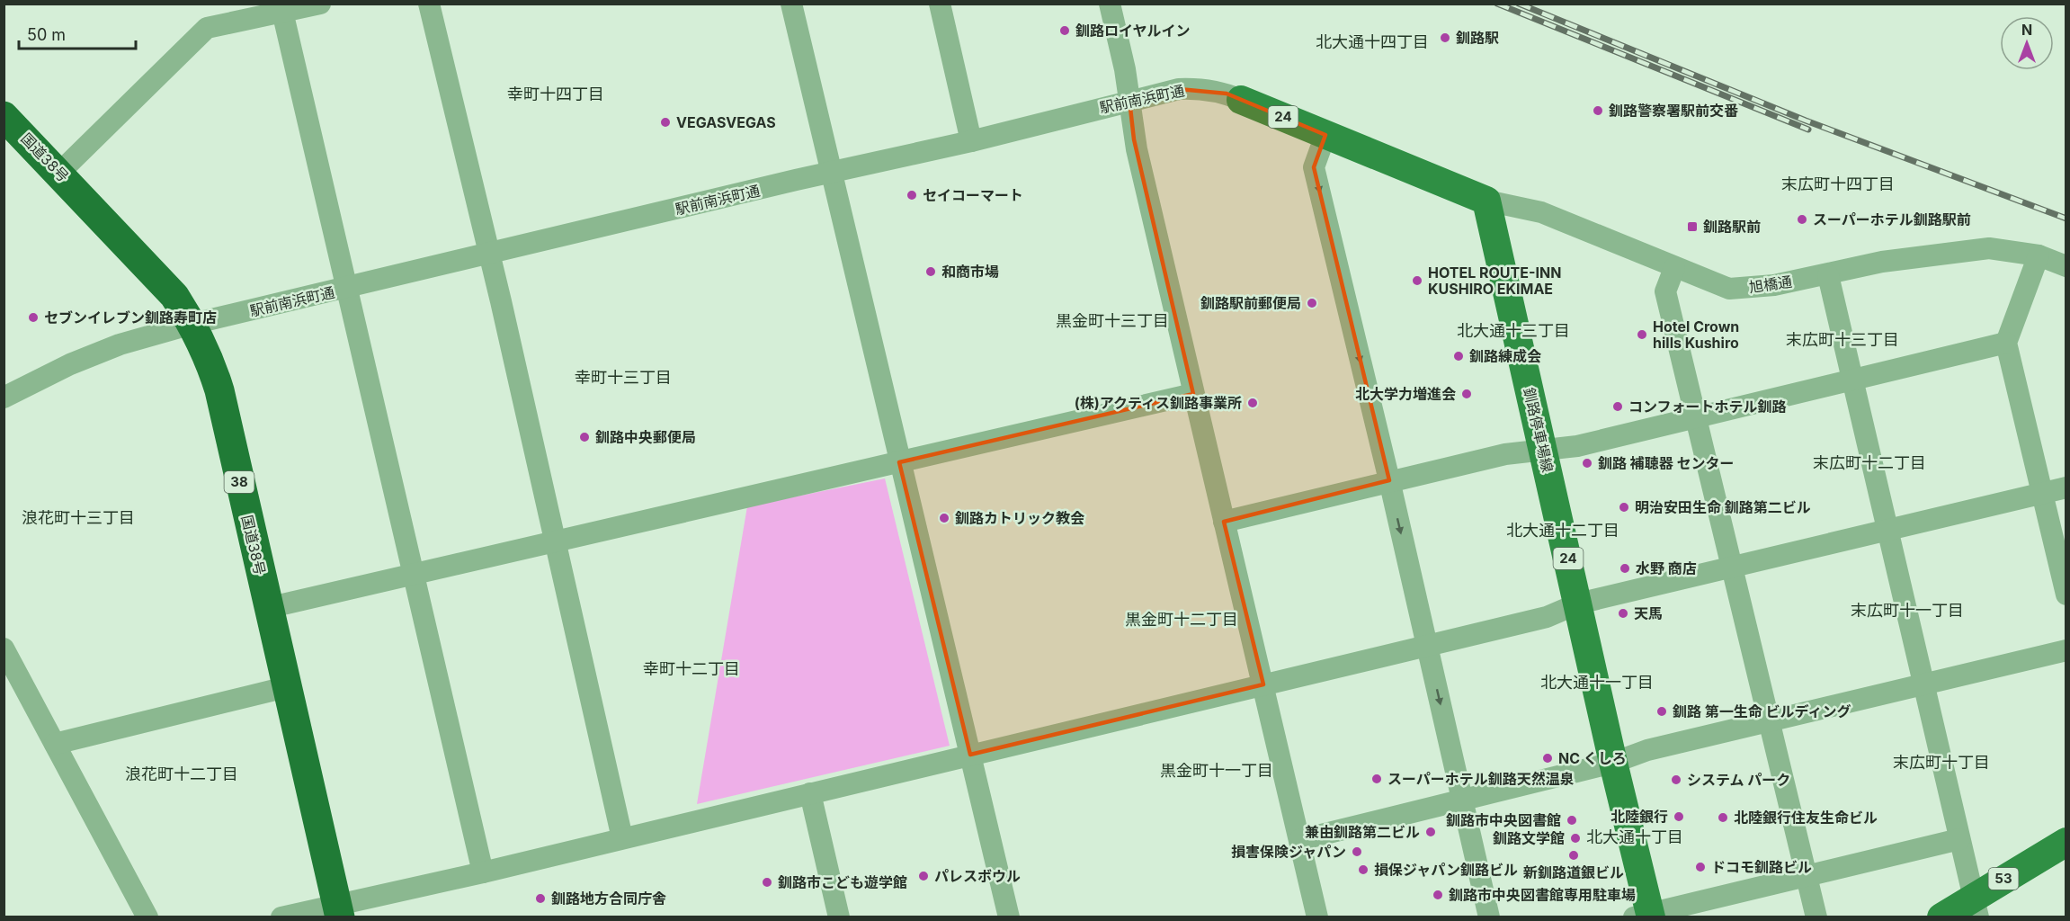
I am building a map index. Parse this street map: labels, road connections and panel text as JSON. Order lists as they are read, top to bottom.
{
  "streets": {
    "highway": ["国道38号", "38"],
    "main road": ["24", "釧路停車場線", "53"],
    "street": ["駅前南浜町通", "旭橋通"]
  },
  "crossings": [
    ["駅前南浜町通", "24"],
    ["駅前南浜町通", "国道38号"],
    ["24", "旭橋通"],
    ["24", "釧路停車場線"],
    ["旭橋通", "釧路停車場線"]
  ],
  "districts": [
    "北大通十四丁目",
    "幸町十四丁目",
    "末広町十四丁目",
    "黒金町十三丁目",
    "北大通十三丁目",
    "末広町十三丁目",
    "幸町十三丁目",
    "末広町十二丁目",
    "浪花町十三丁目",
    "北大通十二丁目",
    "末広町十一丁目",
    "黒金町十二丁目",
    "幸町十二丁目",
    "北大通十一丁目",
    "末広町十丁目",
    "黒金町十一丁目",
    "浪花町十二丁目",
    "北大通十丁目"
  ],
  "places": {
    "other": [
      "釧路ロイヤルイン",
      "釧路駅",
      "釧路警察署駅前交番",
      "VEGASVEGAS",
      "セイコーマート",
      "スーパーホテル釧路駅前",
      "和商市場",
      "HOTEL ROUTE-INN KUSHIRO EKIMAE",
      "釧路駅前郵便局",
      "セブンイレブン釧路寿町店",
      "Hotel Crown hills Kushiro",
      "釧路練成会",
      "北大学力増進会",
      "(株)アクティス釧路事業所",
      "コンフォートホテル釧路",
      "釧路中央郵便局",
      "釧路 補聴器 センター",
      "明治安田生命 釧路第二ビル",
      "釧路カトリック教会",
      "水野 商店",
      "天馬",
      "釧路 第一生命 ビルディング",
      "NC くしろ",
      "スーパーホテル釧路天然温泉",
      "システム パーク",
      "北陸銀行",
      "北陸銀行住友生命ビル",
      "釧路市中央図書館",
      "兼由釧路第二ビル",
      "釧路文学館",
      "損害保険ジャパン",
      "新釧路道銀ビル",
      "ドコモ釧路ビル",
      "損保ジャパン釧路ビル",
      "パレスボウル",
      "釧路市こども遊学館",
      "釧路市中央図書館専用駐車場",
      "釧路地方合同庁舎"
    ],
    "transit": ["釧路駅前"]
  },
  "scale_bar": "50 m",
  "north": "top"
}
